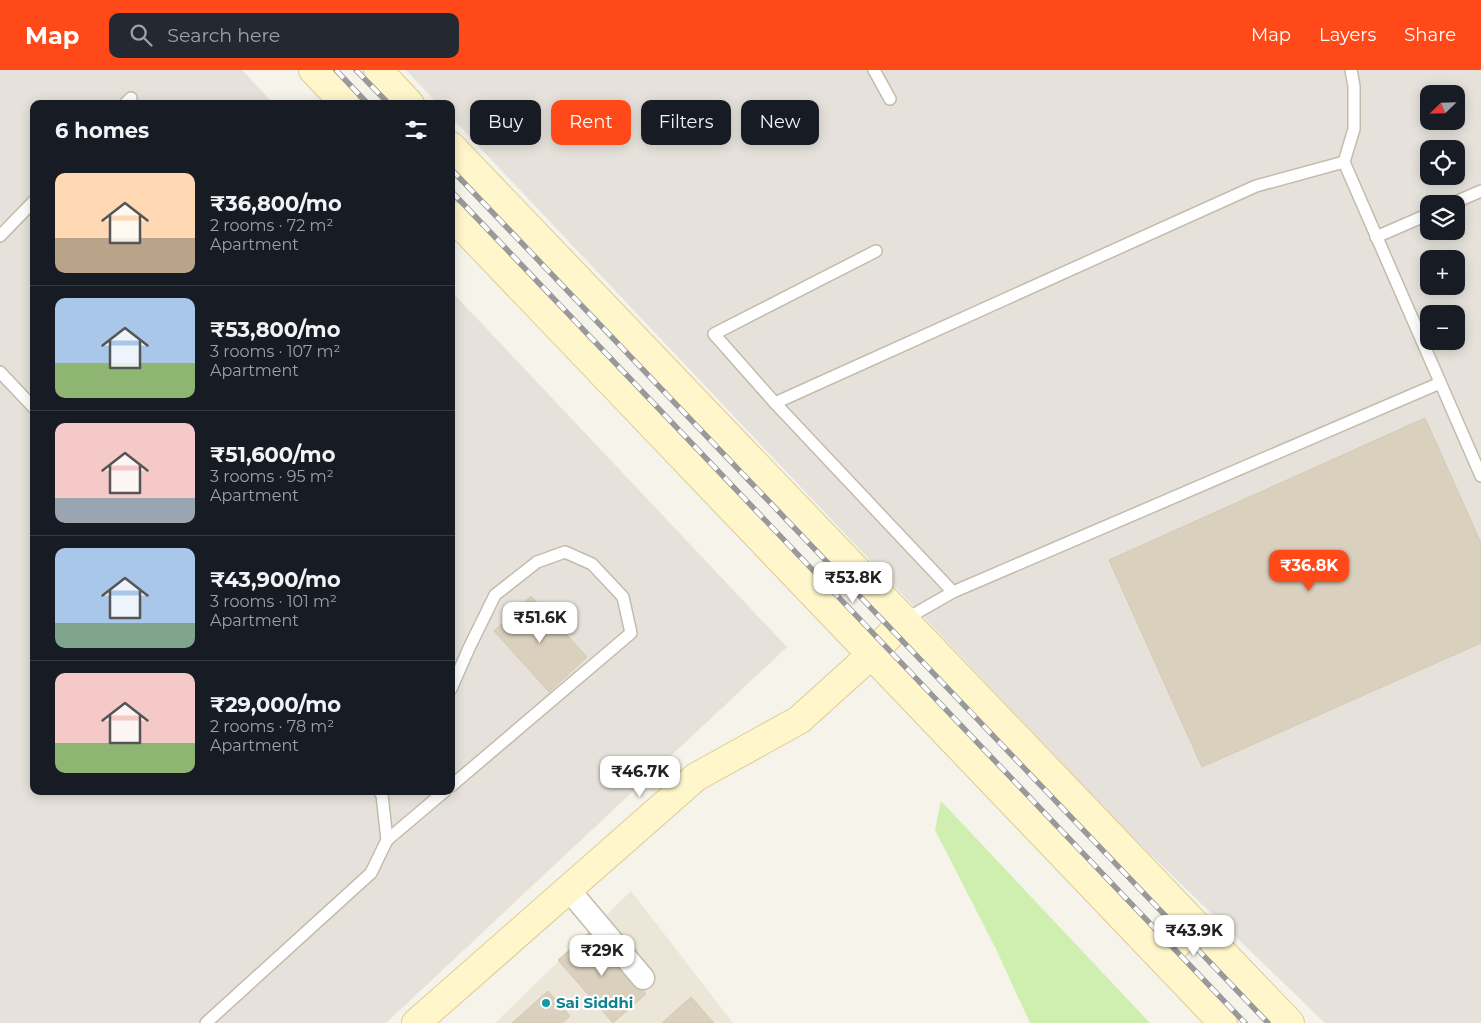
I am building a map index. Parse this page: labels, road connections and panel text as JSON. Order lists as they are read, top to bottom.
{
  "places": ["Sai Siddhi"],
  "north": "bottom left",
  "page": {
    "header": "Map",
    "search": "Search here",
    "nav": ["Map", "Layers", "Share"],
    "map_buttons": ["+", "−"],
    "chip": [
      "Buy",
      "Rent",
      "Filters",
      "New"
    ],
    "heading": "6 homes",
    "list": [
      {
        "name": "₹36,800/mo",
        "note": "2 rooms · 72 m² · Apartment"
      },
      {
        "name": "₹53,800/mo",
        "note": "3 rooms · 107 m² · Apartment"
      },
      {
        "name": "₹51,600/mo",
        "note": "3 rooms · 95 m² · Apartment"
      },
      {
        "name": "₹43,900/mo",
        "note": "3 rooms · 101 m² · Apartment"
      },
      {
        "name": "₹29,000/mo",
        "note": "2 rooms · 78 m² · Apartment"
      }
    ],
    "price": [
      "₹36.8K",
      "₹53.8K",
      "₹51.6K",
      "₹46.7K",
      "₹43.9K",
      "₹29K"
    ]
  }
}
